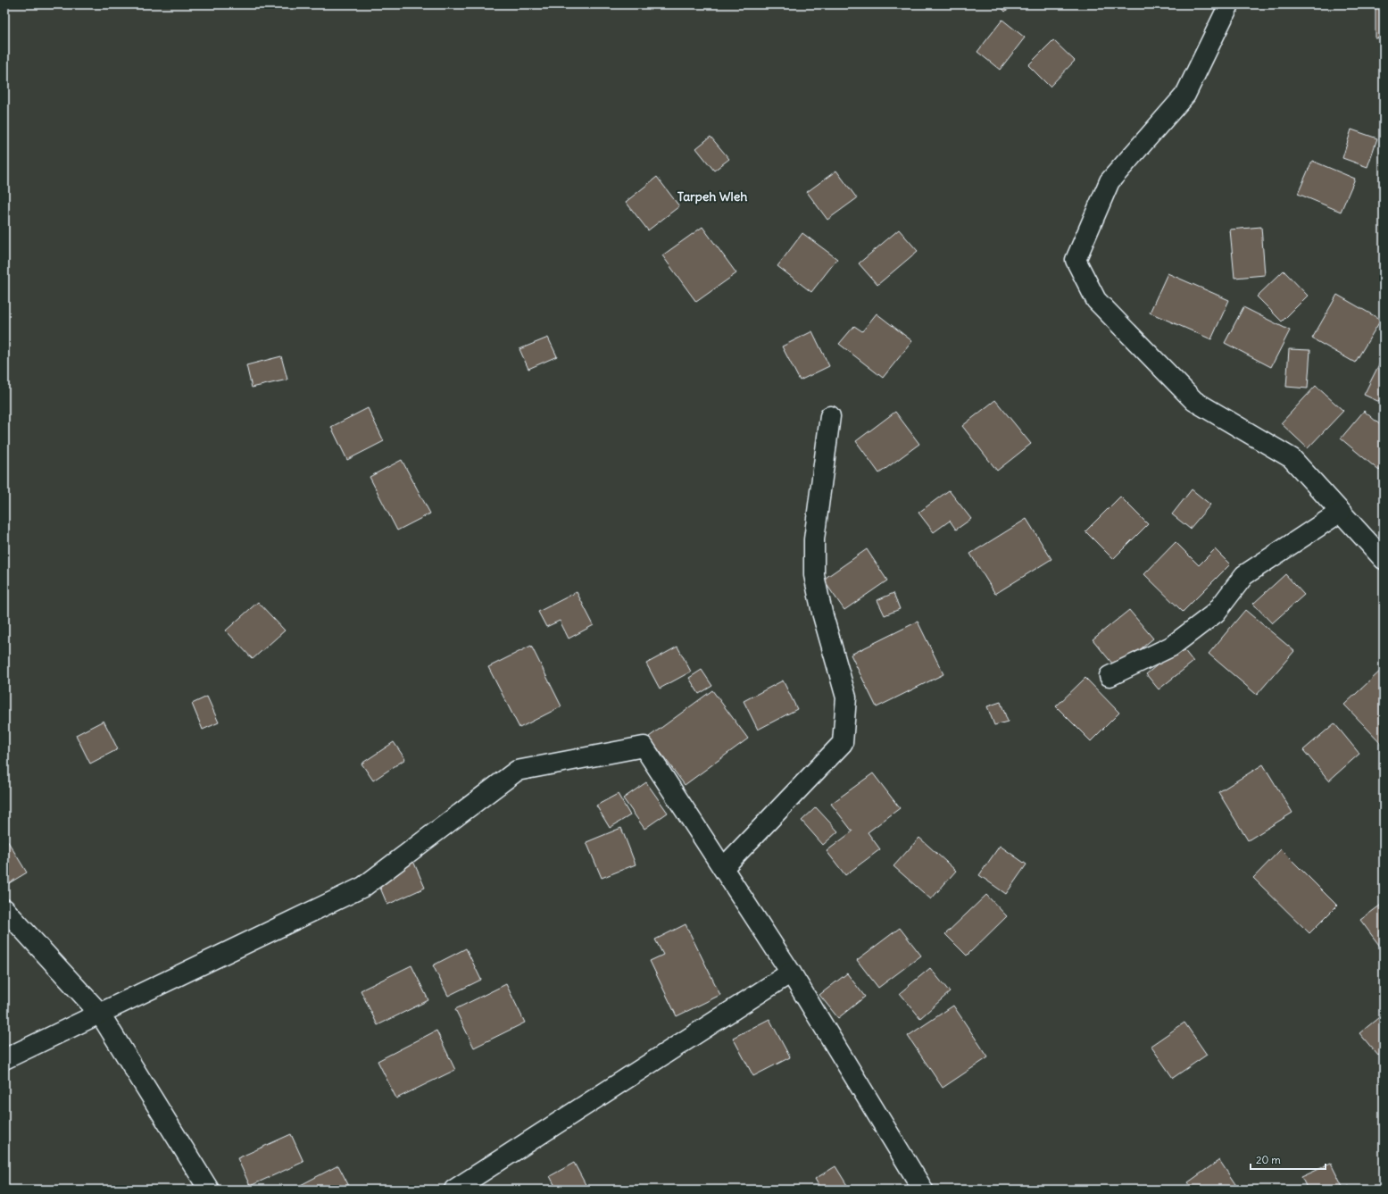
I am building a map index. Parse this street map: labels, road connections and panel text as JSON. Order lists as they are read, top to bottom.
{
  "districts": ["Tarpeh Wleh"],
  "scale_bar": "20 m"
}
